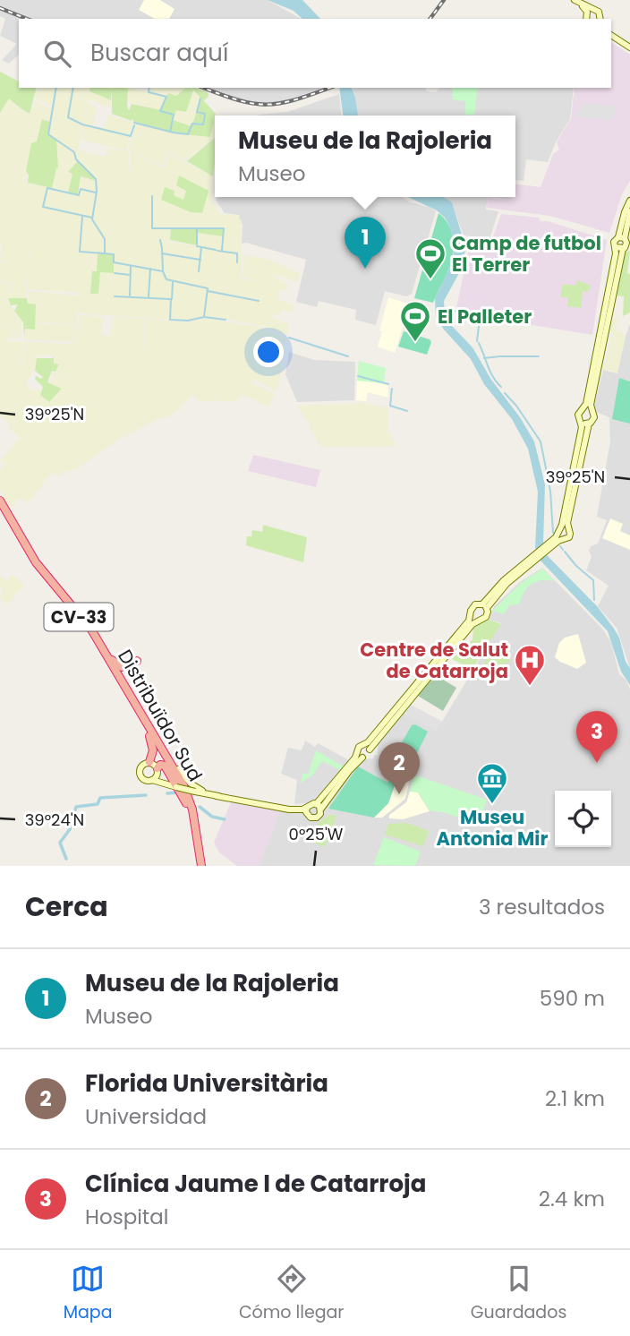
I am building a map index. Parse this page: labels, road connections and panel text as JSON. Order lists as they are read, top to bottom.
{
  "streets": {
    "highway": ["CV-33", "Distribuïdor Sud"]
  },
  "places": {
    "sports": ["Camp de futbol El Terrer", "El Palleter"],
    "hospital": ["Centre de Salut de Catarroja"],
    "museum": ["Museu Antonia Mir"]
  },
  "page": {
    "search": "Buscar aquí",
    "popup": ["Museu de la Rajoleria", "Museo"],
    "pins": ["1", "3", "2"],
    "heading": ["Cerca", "3 resultados"],
    "list": [
      {
        "mark": "1",
        "name": "Museu de la Rajoleria",
        "note": "Museo",
        "value": "590 m"
      },
      {
        "mark": "2",
        "name": "Florida Universitària",
        "note": "Universidad",
        "value": "2.1 km"
      },
      {
        "mark": "3",
        "name": "Clínica Jaume I de Catarroja",
        "note": "Hospital",
        "value": "2.4 km"
      }
    ],
    "nav": ["Mapa", "Cómo llegar", "Guardados"]
  },
  "coordinates": ["39°25'N", "39°24'N", "0°25'W"]
}
